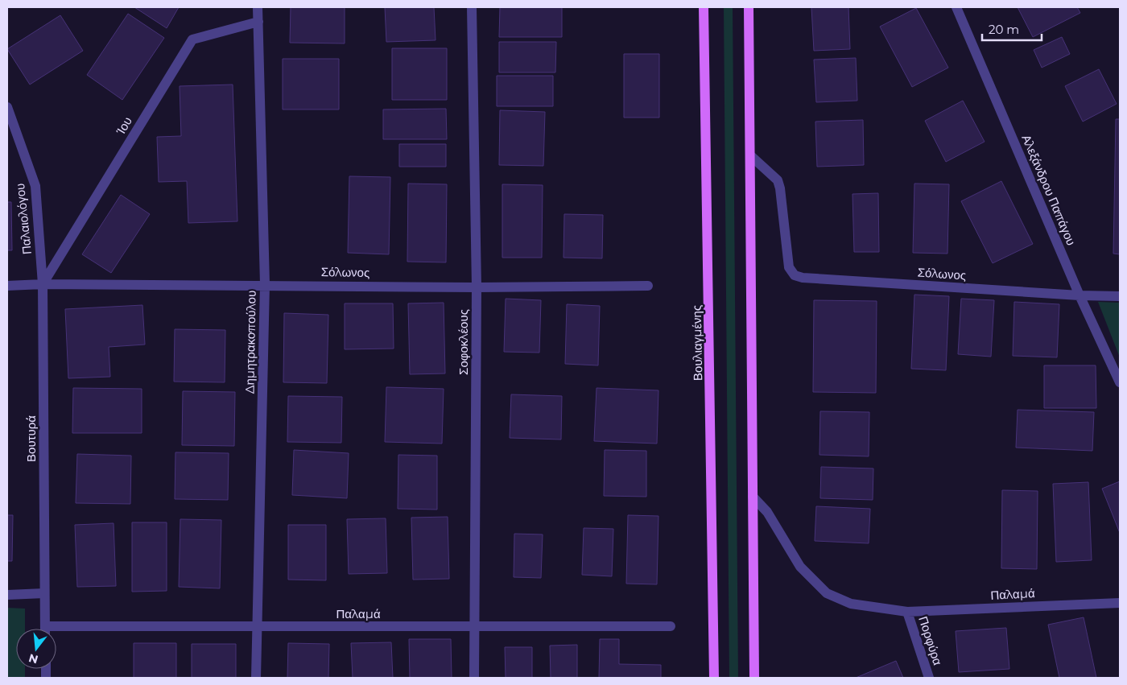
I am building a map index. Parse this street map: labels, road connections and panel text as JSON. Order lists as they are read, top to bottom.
{
  "streets": {
    "main road": ["Βουλιαγμένης"],
    "street": [
      "Ίου",
      "Αλεξάνδρου Παπάγου",
      "Παλαιολόγου",
      "Σόλωνος",
      "Δημητρακοπούλου",
      "Σοφοκλέους",
      "Βουτυρά",
      "Παλαμά",
      "Πορφύρα"
    ]
  },
  "crossings": [
    ["Ίου", "Παλαιολόγου"],
    ["Ίου", "Σόλωνος"],
    ["Ίου", "Δημητρακοπούλου"],
    ["Ίου", "Βουτυρά"],
    ["Αλεξάνδρου Παπάγου", "Σόλωνος"],
    ["Παλαιολόγου", "Σόλωνος"],
    ["Παλαιολόγου", "Βουτυρά"],
    ["Σόλωνος", "Δημητρακοπούλου"],
    ["Σόλωνος", "Σοφοκλέους"],
    ["Σόλωνος", "Βουτυρά"],
    ["Δημητρακοπούλου", "Παλαμά"],
    ["Σοφοκλέους", "Παλαμά"],
    ["Βουτυρά", "Παλαμά"],
    ["Παλαμά", "Πορφύρα"]
  ],
  "scale_bar": "20 m",
  "north": "bottom"
}
